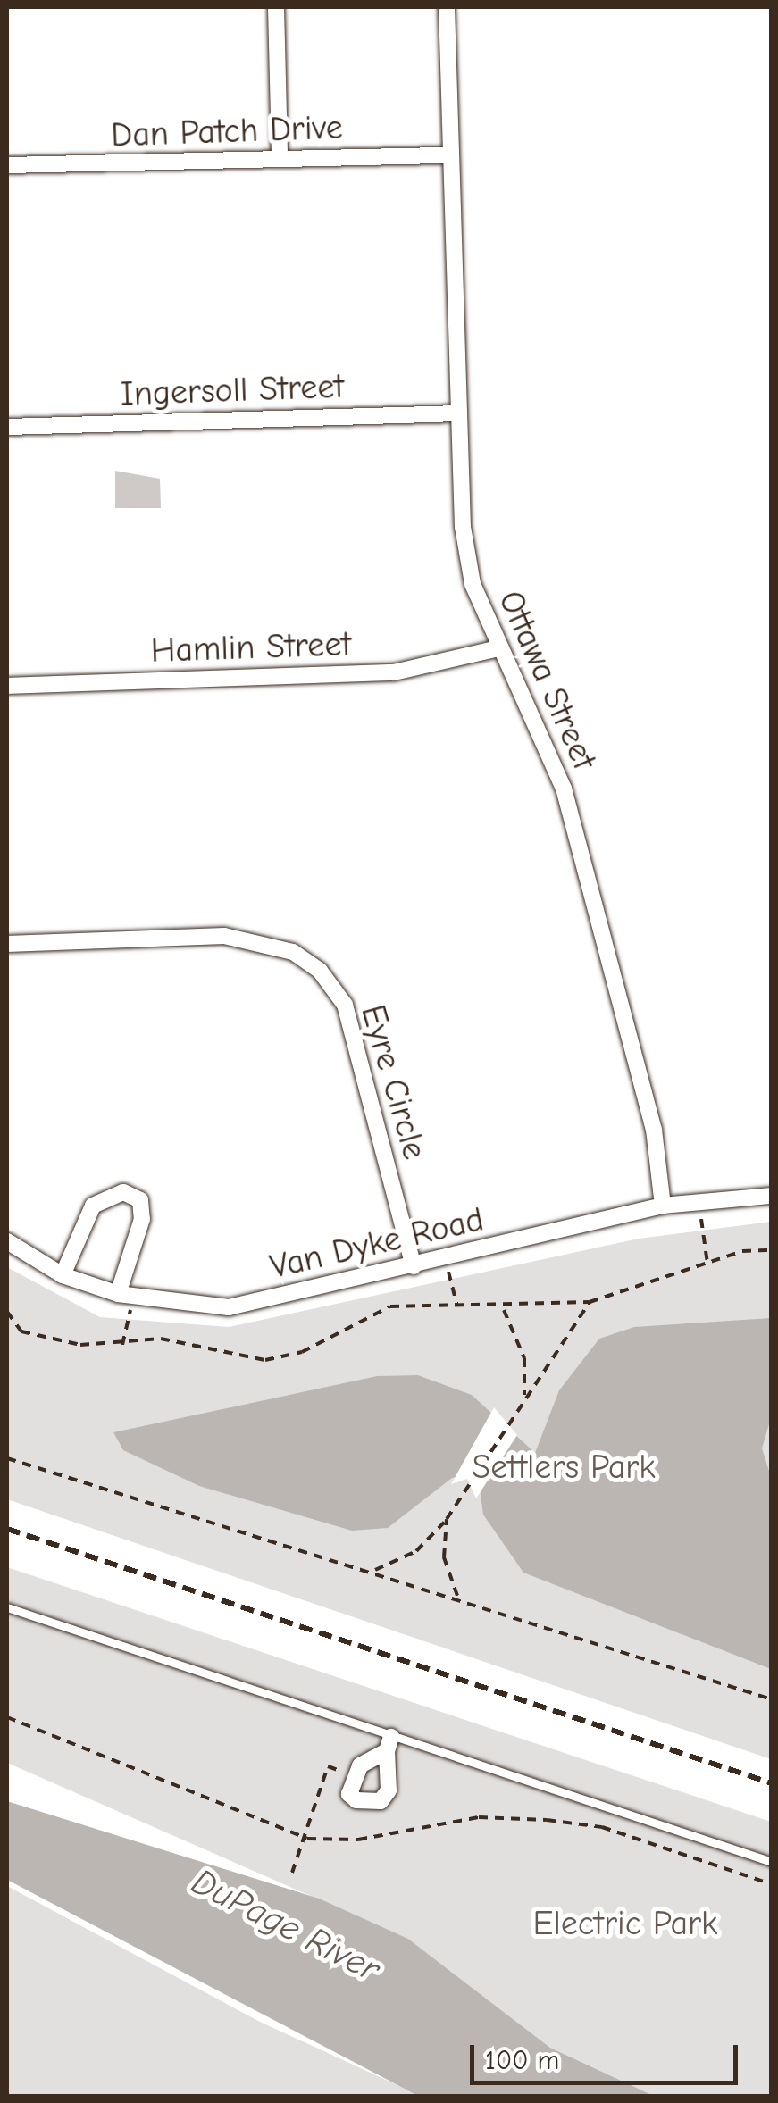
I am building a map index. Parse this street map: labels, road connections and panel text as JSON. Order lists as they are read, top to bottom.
{
  "streets": {
    "street": [
      "Dan Patch Drive",
      "Ingersoll Street",
      "Hamlin Street",
      "Ottawa Street",
      "Eyre Circle",
      "Van Dyke Road"
    ]
  },
  "crossings": [
    ["Dan Patch Drive", "Ottawa Street"],
    ["Ingersoll Street", "Ottawa Street"],
    ["Hamlin Street", "Ottawa Street"],
    ["Ottawa Street", "Van Dyke Road"],
    ["Eyre Circle", "Van Dyke Road"]
  ],
  "water": ["DuPage River"],
  "parks": ["Settlers Park", "Electric Park"],
  "scale_bar": "100 m"
}
